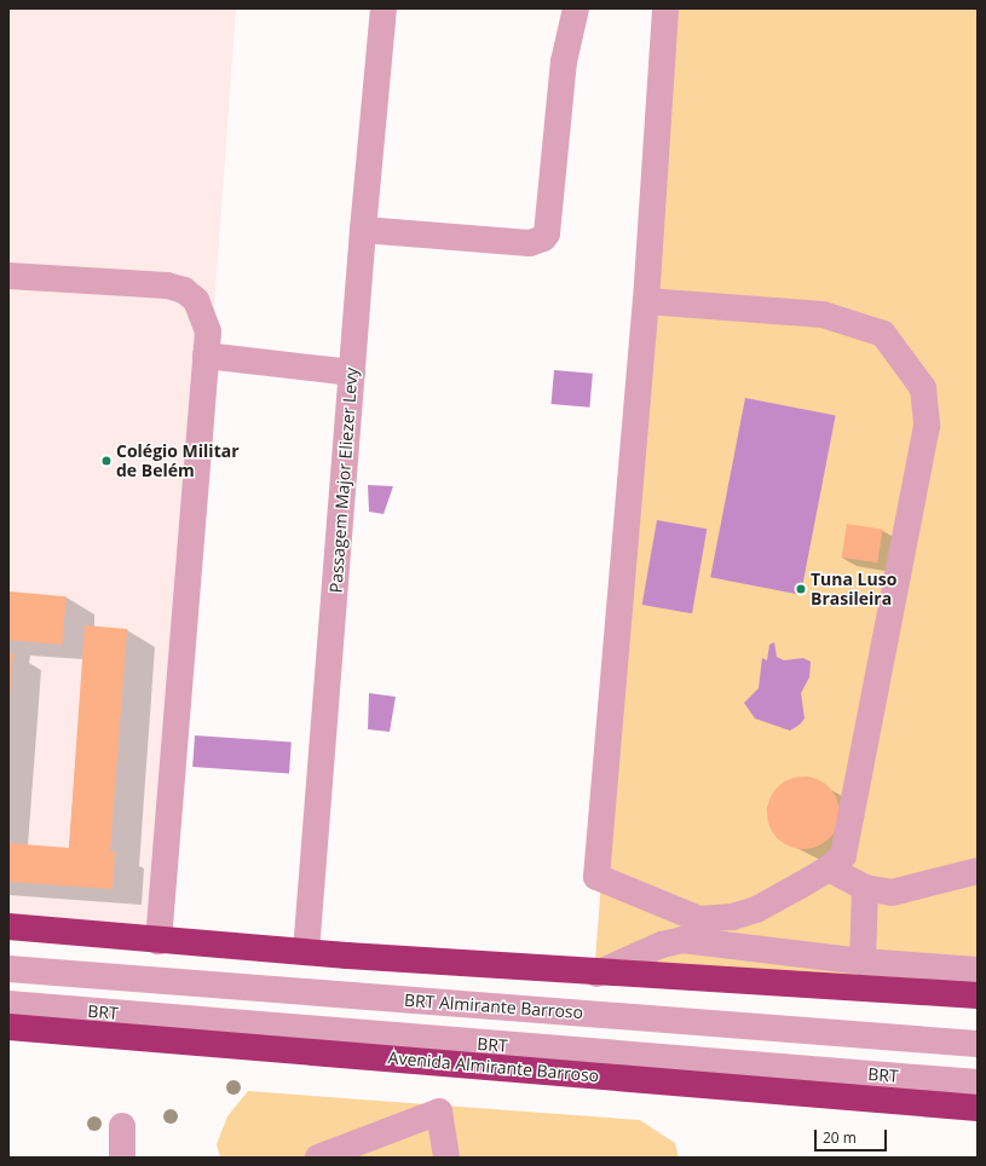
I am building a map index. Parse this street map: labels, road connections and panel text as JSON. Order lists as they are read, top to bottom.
{
  "streets": {
    "highway": ["Avenida Almirante Barroso"],
    "street": ["Passagem Major Eliezer Levy", "BRT Almirante Barroso", "BRT"]
  },
  "places": ["Colégio Militar de Belém", "Tuna Luso Brasileira"],
  "scale_bar": "20 m"
}
